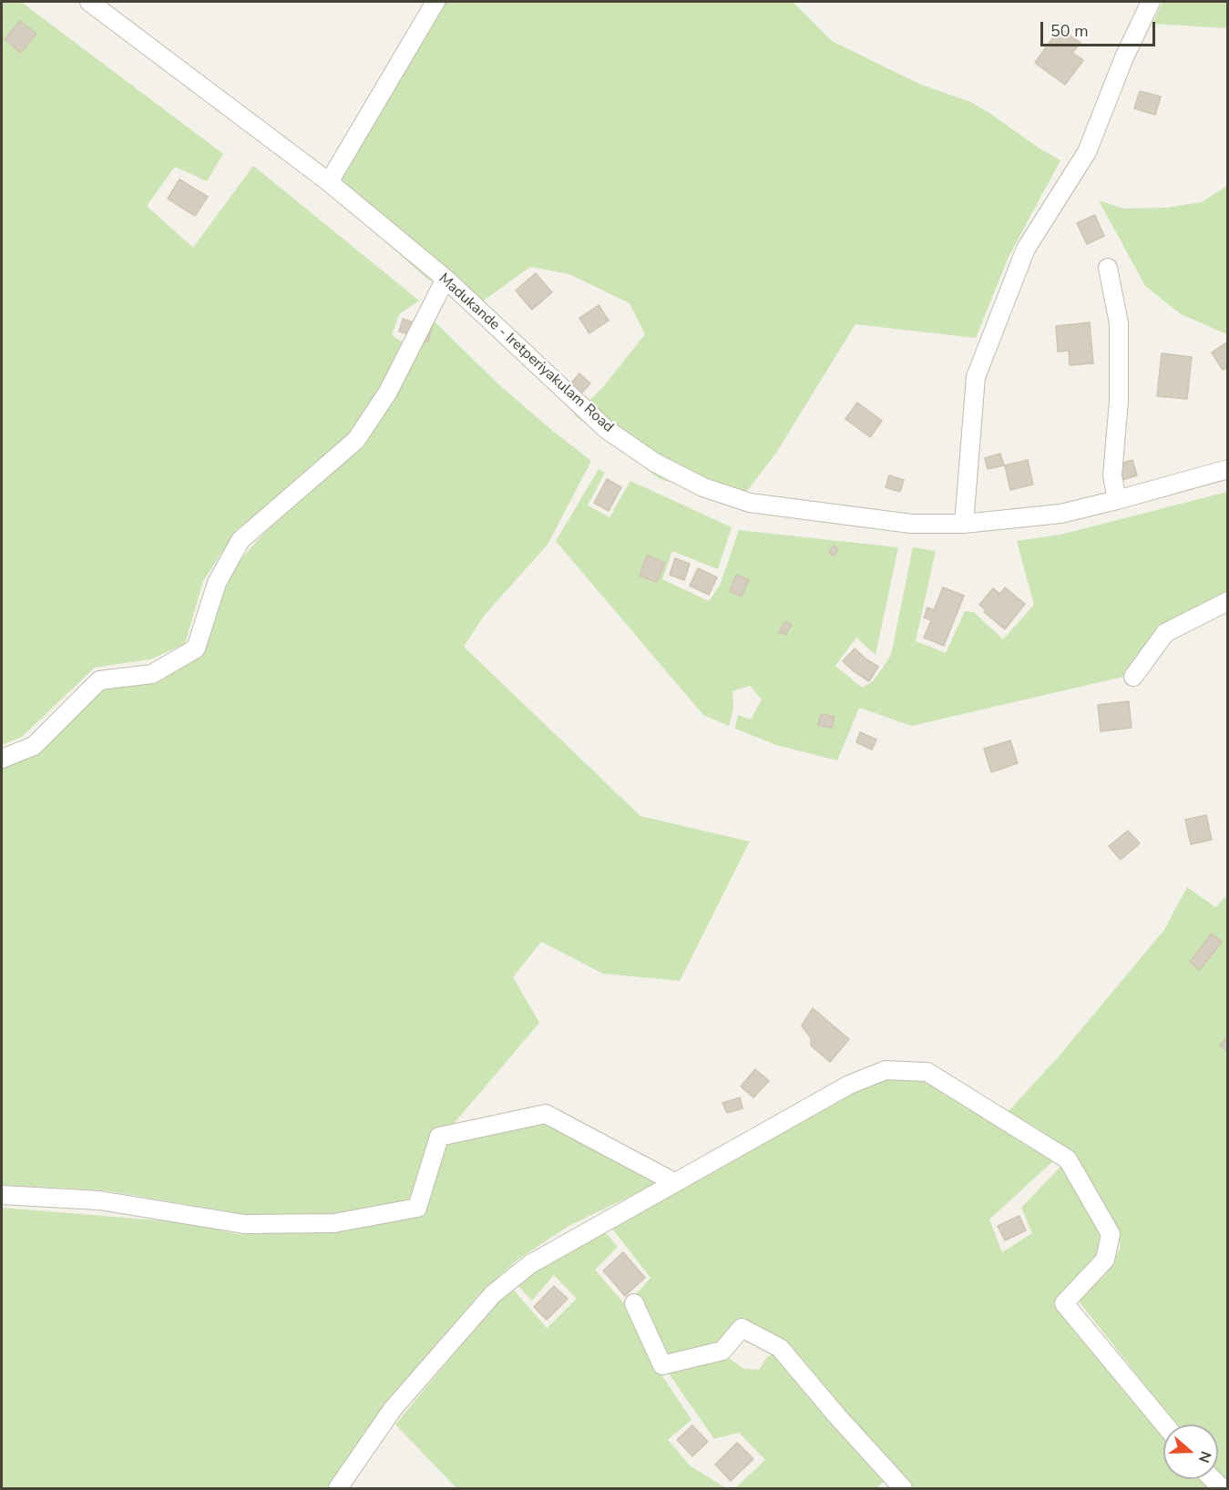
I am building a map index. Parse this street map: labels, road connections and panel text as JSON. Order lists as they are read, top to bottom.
{
  "streets": {
    "street": ["Madukande - Iretperiyakulam Road"]
  },
  "scale_bar": "50 m",
  "north": "right"
}
